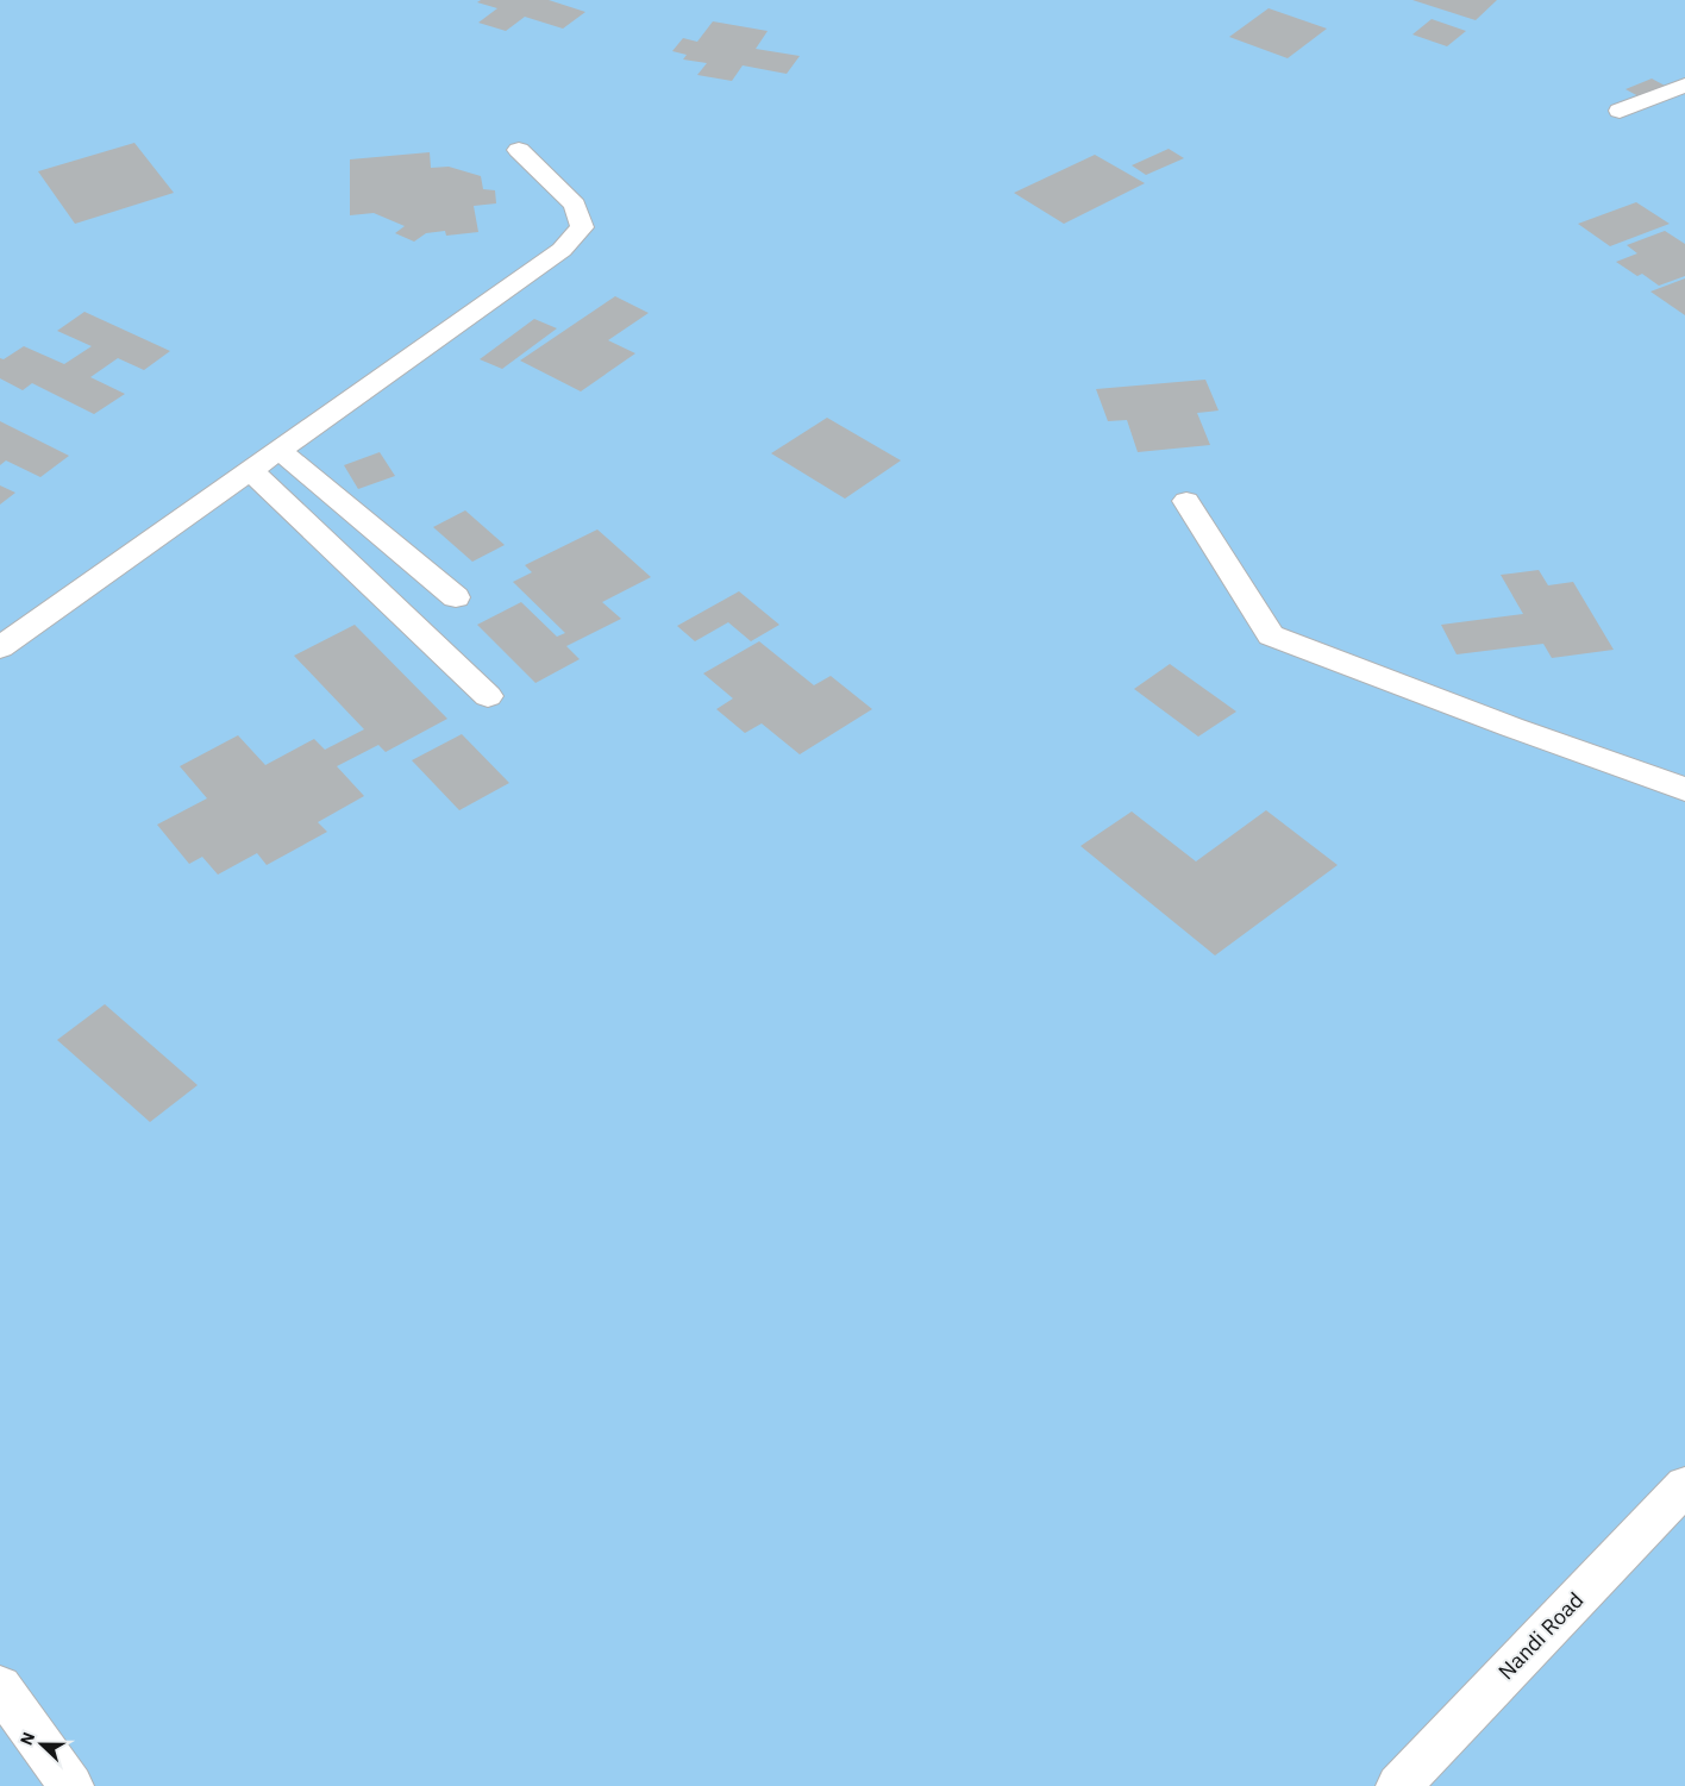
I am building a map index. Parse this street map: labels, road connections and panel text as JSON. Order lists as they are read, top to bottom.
{
  "streets": {
    "street": ["Nandi Road"]
  },
  "north": "left"
}
